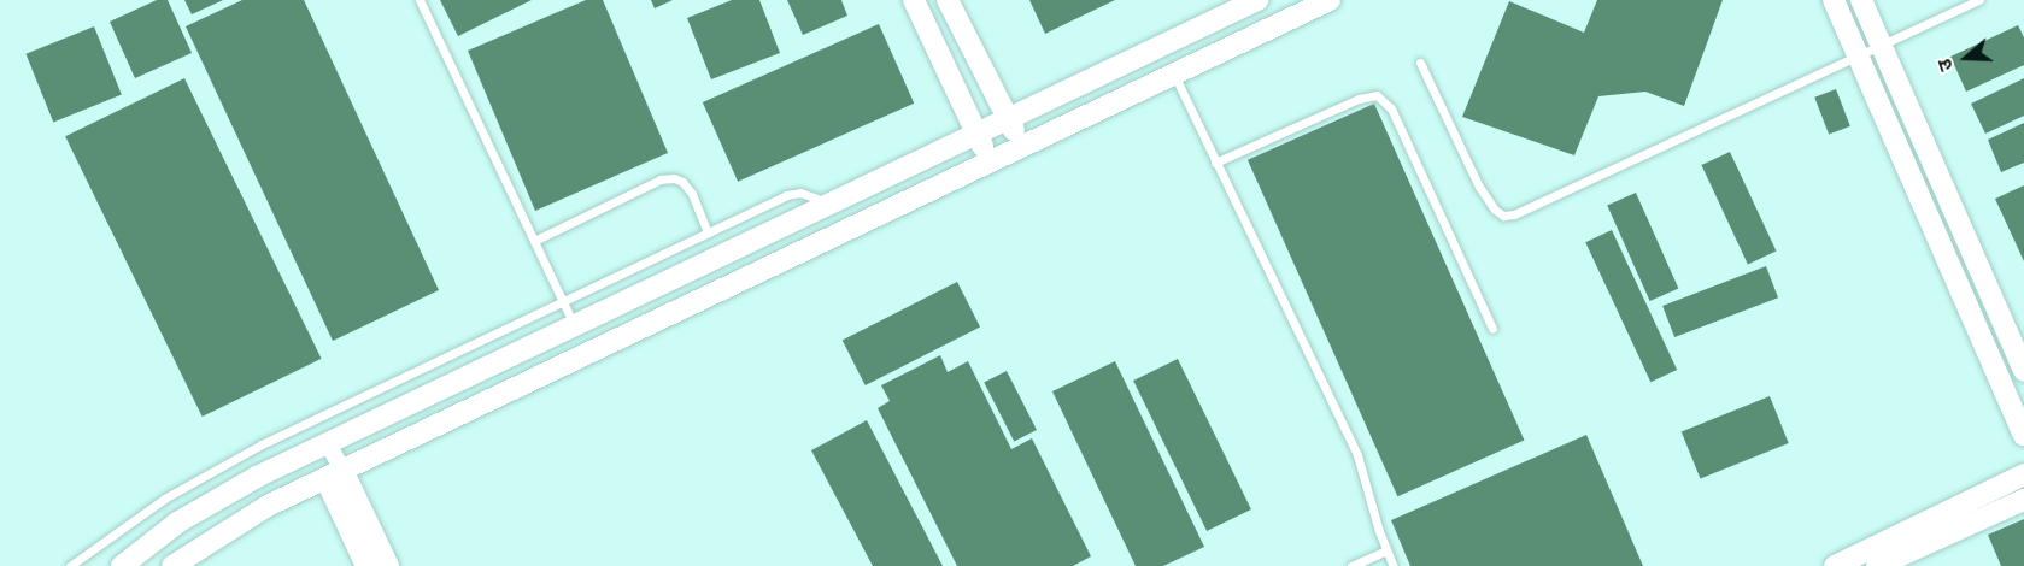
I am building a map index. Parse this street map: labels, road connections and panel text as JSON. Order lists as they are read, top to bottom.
{
  "north": "left"
}
